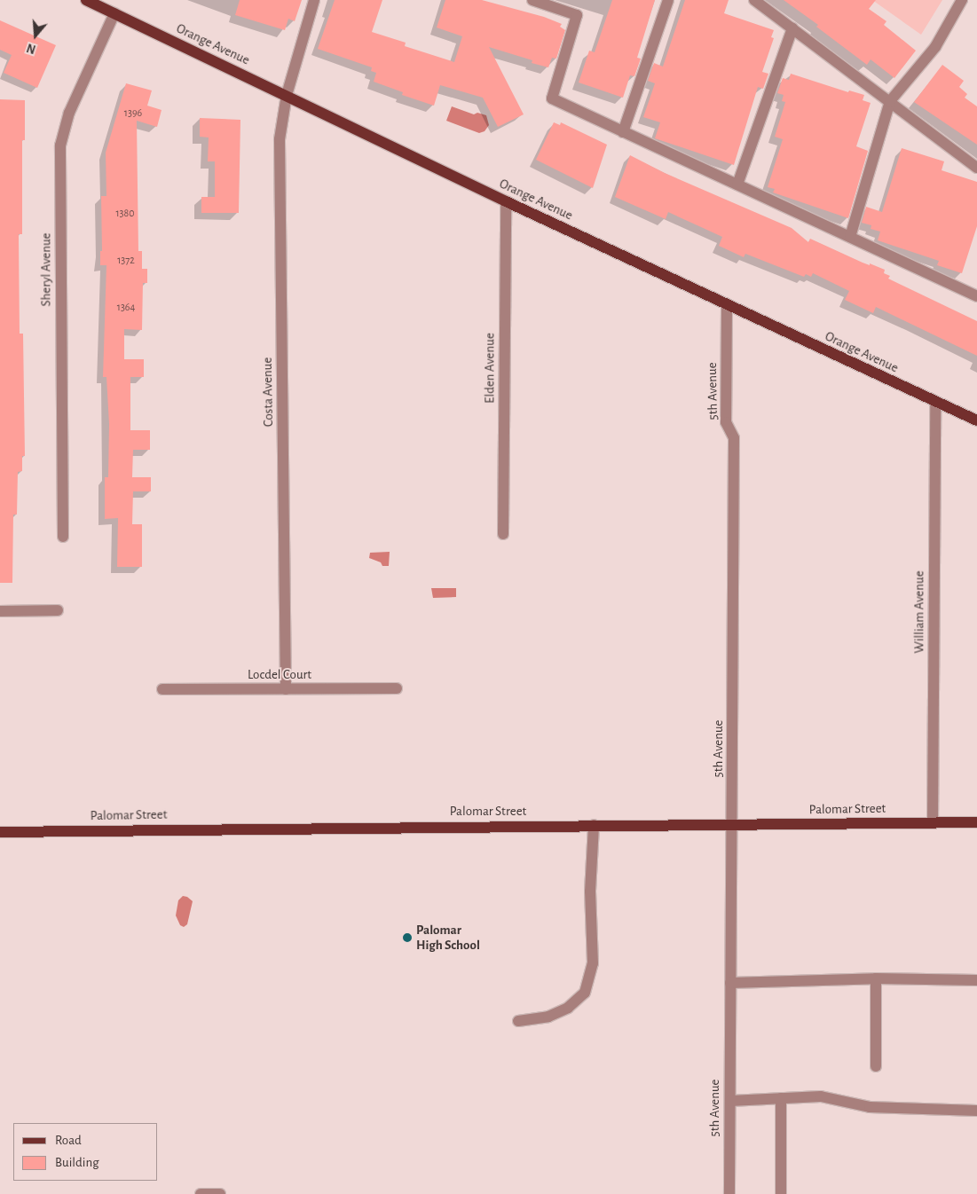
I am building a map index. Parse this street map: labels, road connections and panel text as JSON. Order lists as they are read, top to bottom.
{
  "streets": {
    "main road": ["Orange Avenue", "Palomar Street"],
    "street": [
      "Sheryl Avenue",
      "Elden Avenue",
      "5th Avenue",
      "Costa Avenue",
      "William Avenue",
      "Locdel Court"
    ]
  },
  "crossings": [
    ["Orange Avenue", "Sheryl Avenue"],
    ["Orange Avenue", "Elden Avenue"],
    ["Orange Avenue", "5th Avenue"],
    ["Orange Avenue", "Costa Avenue"],
    ["Orange Avenue", "William Avenue"],
    ["5th Avenue", "Palomar Street"],
    ["Costa Avenue", "Locdel Court"],
    ["William Avenue", "Palomar Street"]
  ],
  "places": ["Palomar High School"],
  "house_numbers": [
    "1396",
    "1380",
    "1372",
    "1364"
  ],
  "legend": ["Road", "Building"],
  "north": "bottom"
}
